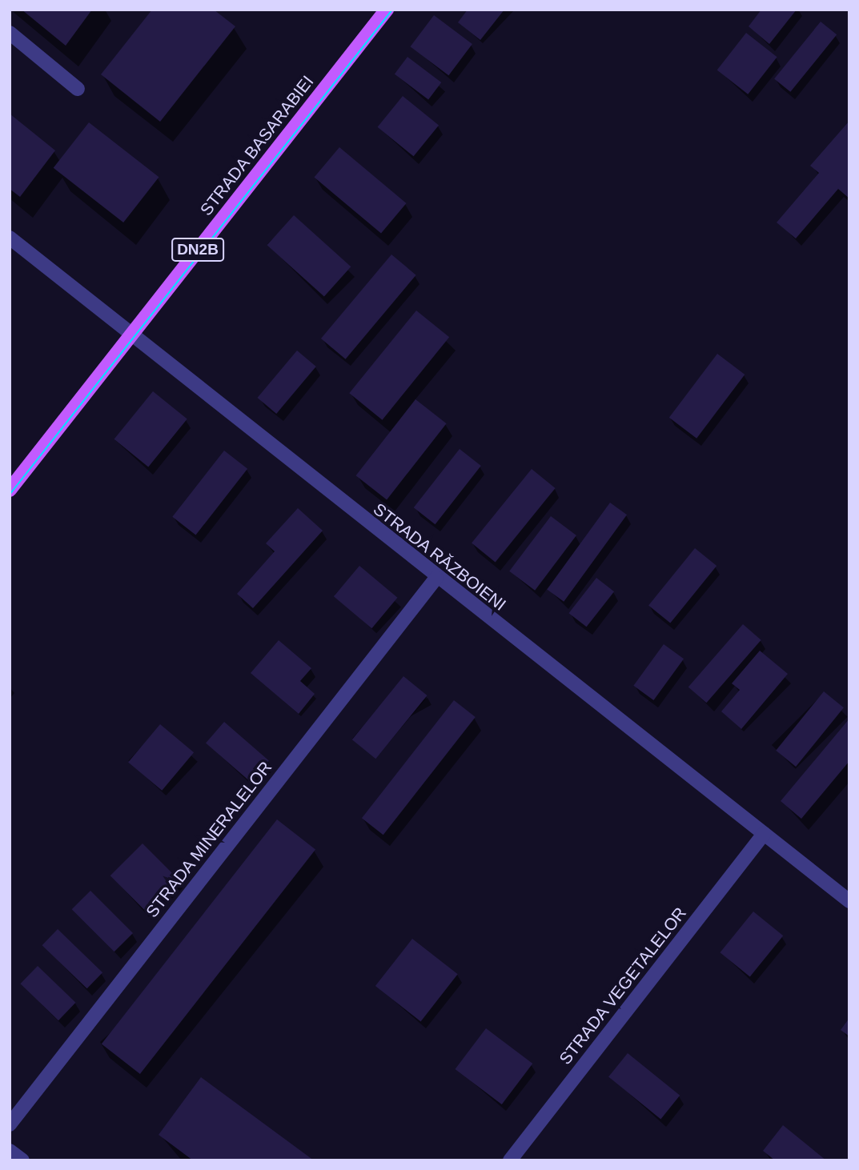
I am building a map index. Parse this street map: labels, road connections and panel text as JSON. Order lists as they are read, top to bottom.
{
  "streets": {
    "main road": ["STRADA BASARABIEI", "DN2B"],
    "street": ["STRADA RĂZBOIENI", "STRADA MINERALELOR", "STRADA VEGETALELOR"]
  },
  "crossings": [
    ["STRADA BASARABIEI", "STRADA RĂZBOIENI"],
    ["STRADA RĂZBOIENI", "STRADA MINERALELOR"],
    ["STRADA RĂZBOIENI", "STRADA VEGETALELOR"]
  ]
}
